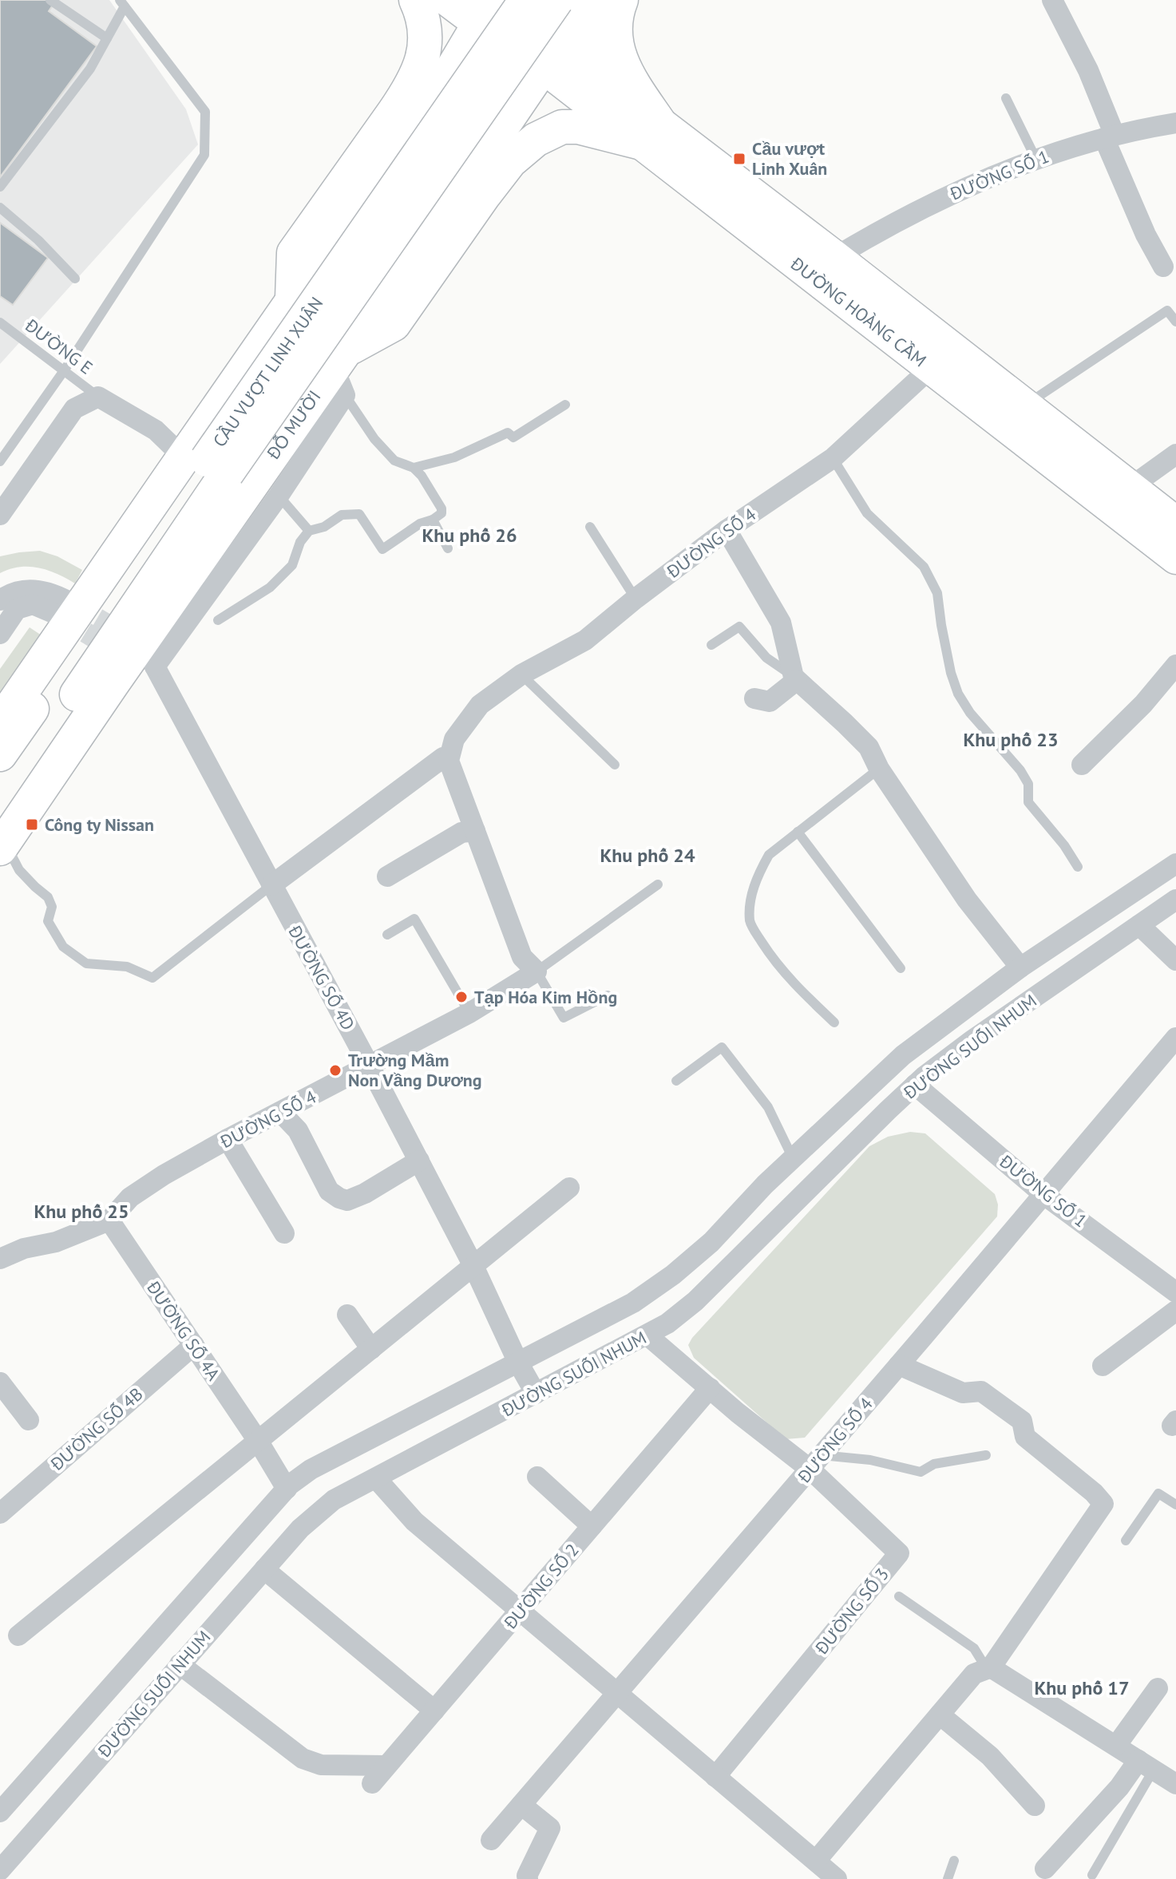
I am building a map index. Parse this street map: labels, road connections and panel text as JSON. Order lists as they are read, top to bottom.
{
  "streets": {
    "highway": ["CẦU VƯỢT LINH XUÂN", "ĐỖ MƯỜI"],
    "main road": ["ĐƯỜNG HOÀNG CẦM"],
    "street": [
      "ĐƯỜNG SỐ 1",
      "ĐƯỜNG SỐ 4",
      "ĐƯỜNG SỐ 4D",
      "ĐƯỜNG SUỐI NHUM",
      "ĐƯỜNG SỐ 4A",
      "ĐƯỜNG SỐ 4B",
      "ĐƯỜNG SỐ 2",
      "ĐƯỜNG SỐ 3"
    ],
    "lane": ["ĐƯỜNG E"]
  },
  "crossings": [
    ["ĐƯỜNG SỐ 1", "ĐƯỜNG HOÀNG CẦM"],
    ["ĐƯỜNG SỐ 1", "ĐƯỜNG SỐ 4"],
    ["ĐƯỜNG SỐ 1", "ĐƯỜNG SUỐI NHUM"],
    ["ĐƯỜNG HOÀNG CẦM", "ĐỖ MƯỜI"],
    ["ĐƯỜNG HOÀNG CẦM", "ĐƯỜNG SỐ 4"],
    ["ĐƯỜNG SỐ 4", "ĐƯỜNG SỐ 4D"],
    ["ĐƯỜNG SỐ 4", "ĐƯỜNG SỐ 4A"],
    ["ĐƯỜNG SỐ 4", "ĐƯỜNG SỐ 3"],
    ["ĐƯỜNG SỐ 4D", "ĐƯỜNG SUỐI NHUM"],
    ["ĐƯỜNG SUỐI NHUM", "ĐƯỜNG SỐ 4A"],
    ["ĐƯỜNG SUỐI NHUM", "ĐƯỜNG SỐ 3"],
    ["ĐƯỜNG SỐ 4A", "ĐƯỜNG SỐ 4B"],
    ["ĐƯỜNG SỐ 2", "ĐƯỜNG SỐ 3"]
  ],
  "districts": [
    "Khu phố 26",
    "Khu phố 23",
    "Khu phố 24",
    "Khu phố 25",
    "Khu phố 17"
  ],
  "places": {
    "transit": ["Cầu vượt Linh Xuân", "Công ty Nissan"],
    "other": ["Tạp Hóa Kim Hồng", "Trường Mầm Non Vầng Dương"]
  }
}
